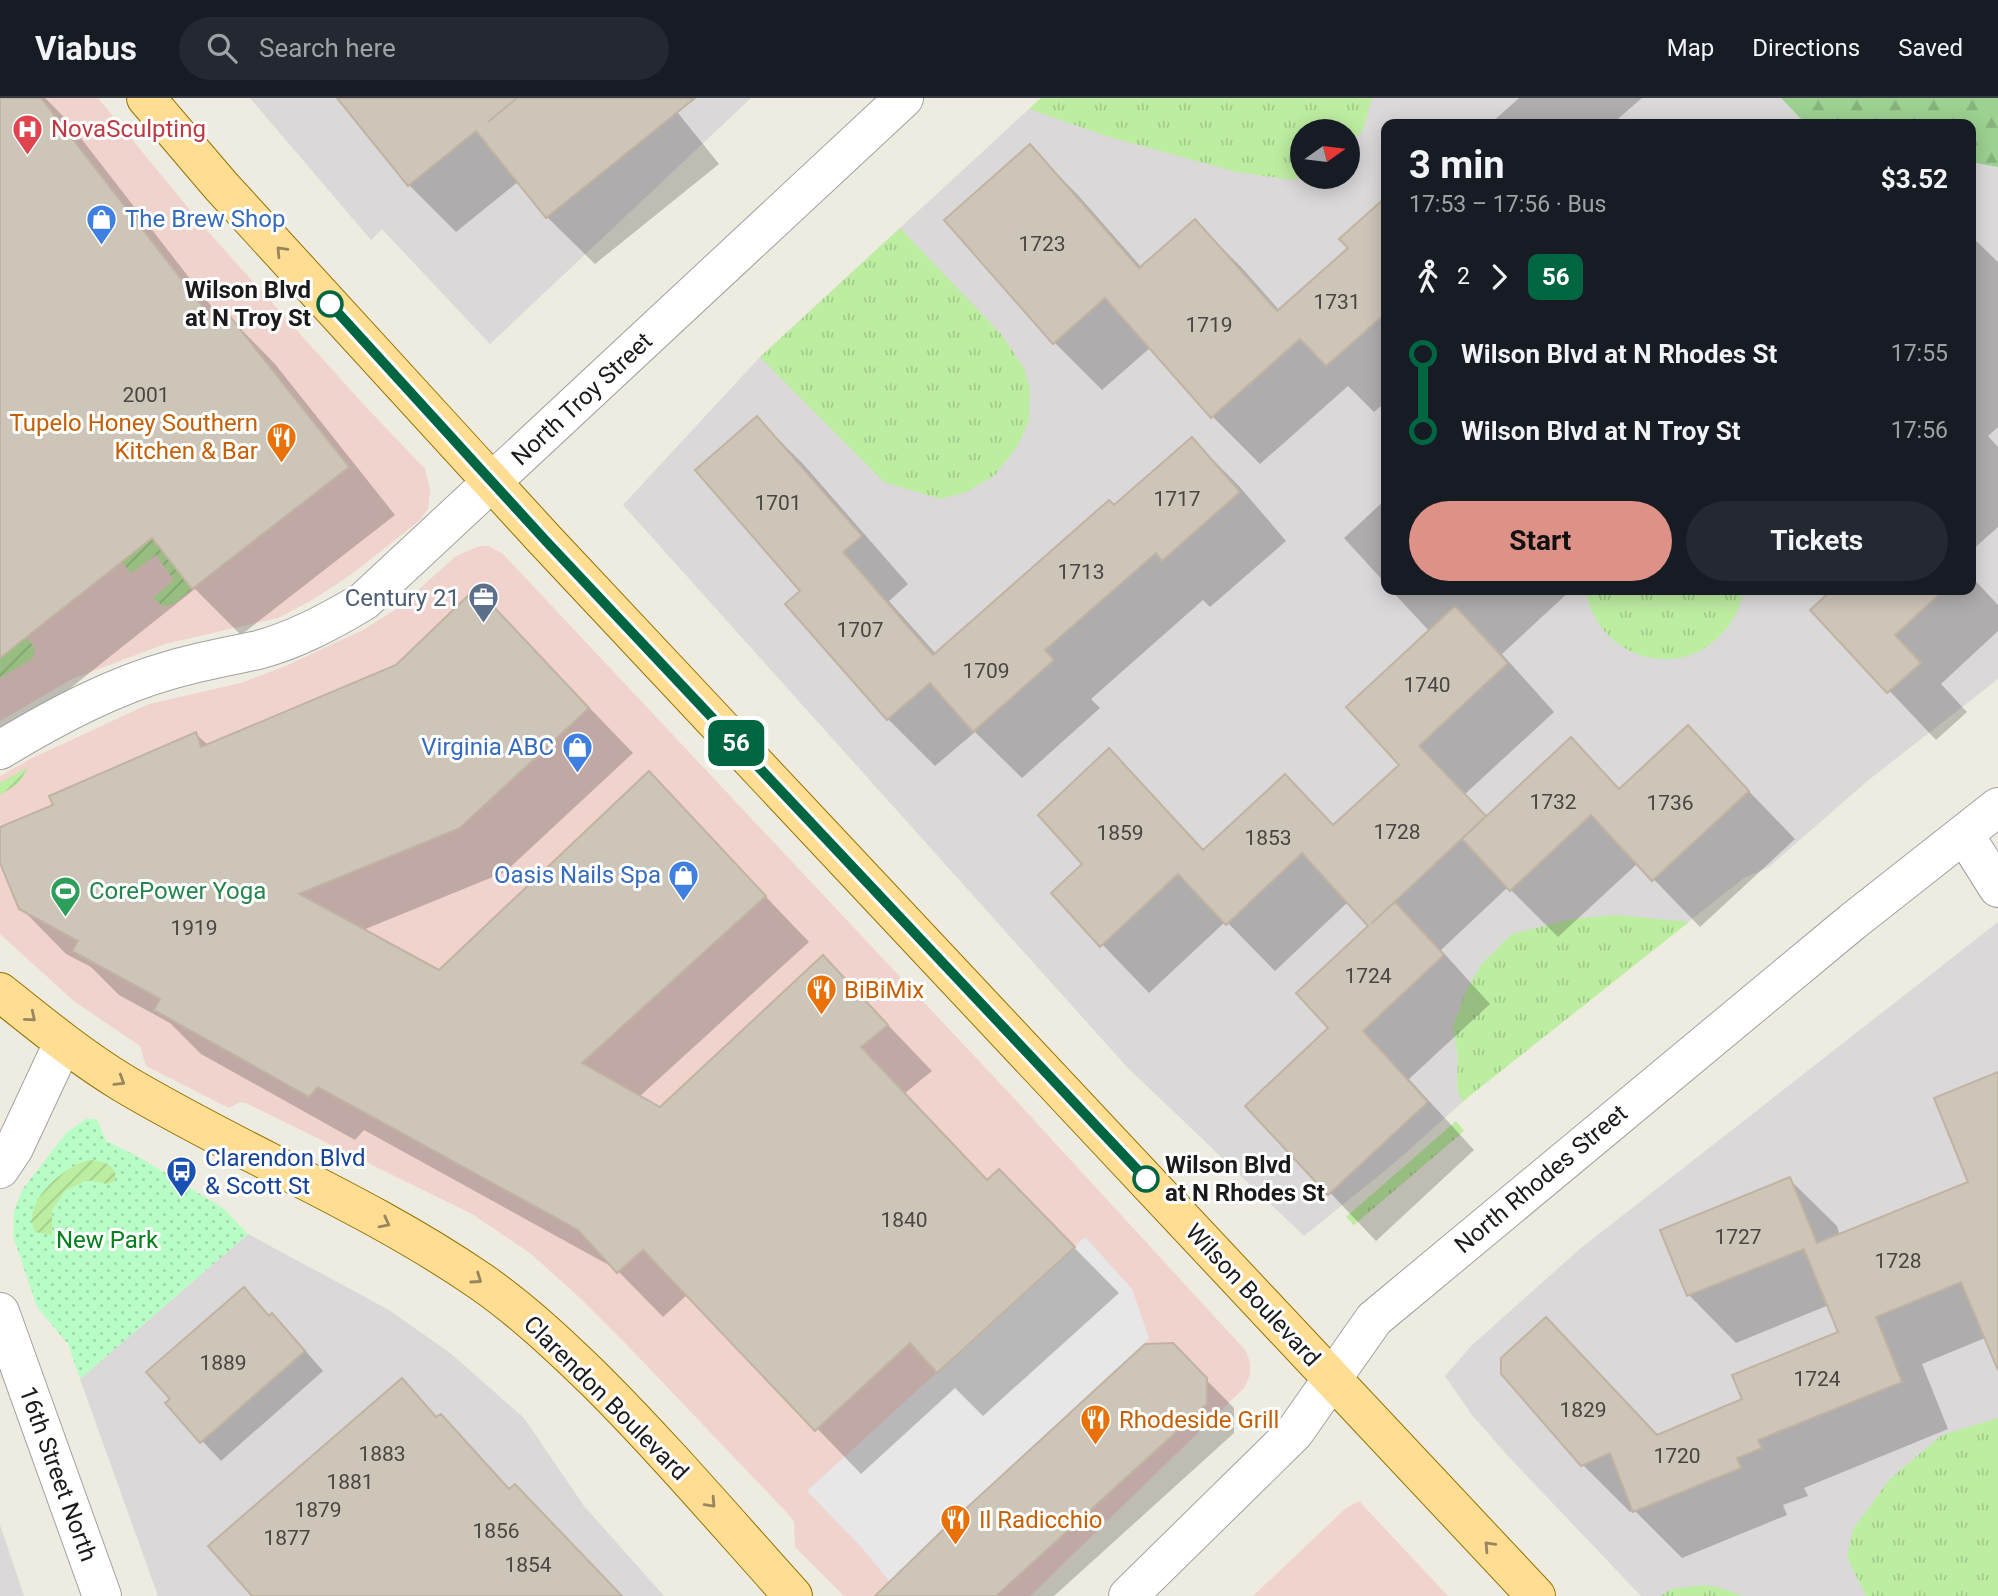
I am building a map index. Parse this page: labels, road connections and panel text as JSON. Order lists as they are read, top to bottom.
{
  "streets": {
    "main road": ["Wilson Boulevard", "Clarendon Boulevard"],
    "street": ["North Troy Street", "North Rhodes Street", "16th Street North"]
  },
  "crossings": [
    ["North Troy Street", "Wilson Boulevard"],
    ["North Rhodes Street", "Wilson Boulevard"]
  ],
  "one_way": ["Wilson Boulevard", "Clarendon Boulevard"],
  "parks": ["New Park"],
  "places": {
    "hospital": ["NovaSculpting"],
    "shop": ["The Brew Shop", "Virginia ABC", "Oasis Nails Spa"],
    "other": ["Wilson Blvd at N Troy St", "Wilson Blvd at N Rhodes St"],
    "restaurant": [
      "Tupelo Honey Southern Kitchen & Bar",
      "BiBiMix",
      "Rhodeside Grill",
      "Il Radicchio"
    ],
    "office": ["Century 21"],
    "sports": ["CorePower Yoga"],
    "bus stop": ["Clarendon Blvd & Scott St"]
  },
  "lines": ["bus line 56"],
  "house_numbers": [
    "1723",
    "1731",
    "1719",
    "2001",
    "1717",
    "1701",
    "1713",
    "1707",
    "1709",
    "1740",
    "1732",
    "1736",
    "1728",
    "1859",
    "1853",
    "1919",
    "1724",
    "1840",
    "1727",
    "1728",
    "1889",
    "1724",
    "1829",
    "1883",
    "1720",
    "1881",
    "1879",
    "1856",
    "1877",
    "1854"
  ],
  "north": "right",
  "page": {
    "header": "Viabus",
    "search": "Search here",
    "nav": ["Map", "Directions", "Saved"],
    "on_map": "56",
    "heading": ["3 min", "17:53 – 17:56 · Bus", "$3.52"],
    "legs": ["2", "56"],
    "list": [
      {
        "name": "Wilson Blvd at N Rhodes St",
        "value": "17:55"
      },
      {
        "name": "Wilson Blvd at N Troy St",
        "value": "17:56"
      }
    ],
    "buttons": ["Start", "Tickets"]
  }
}
